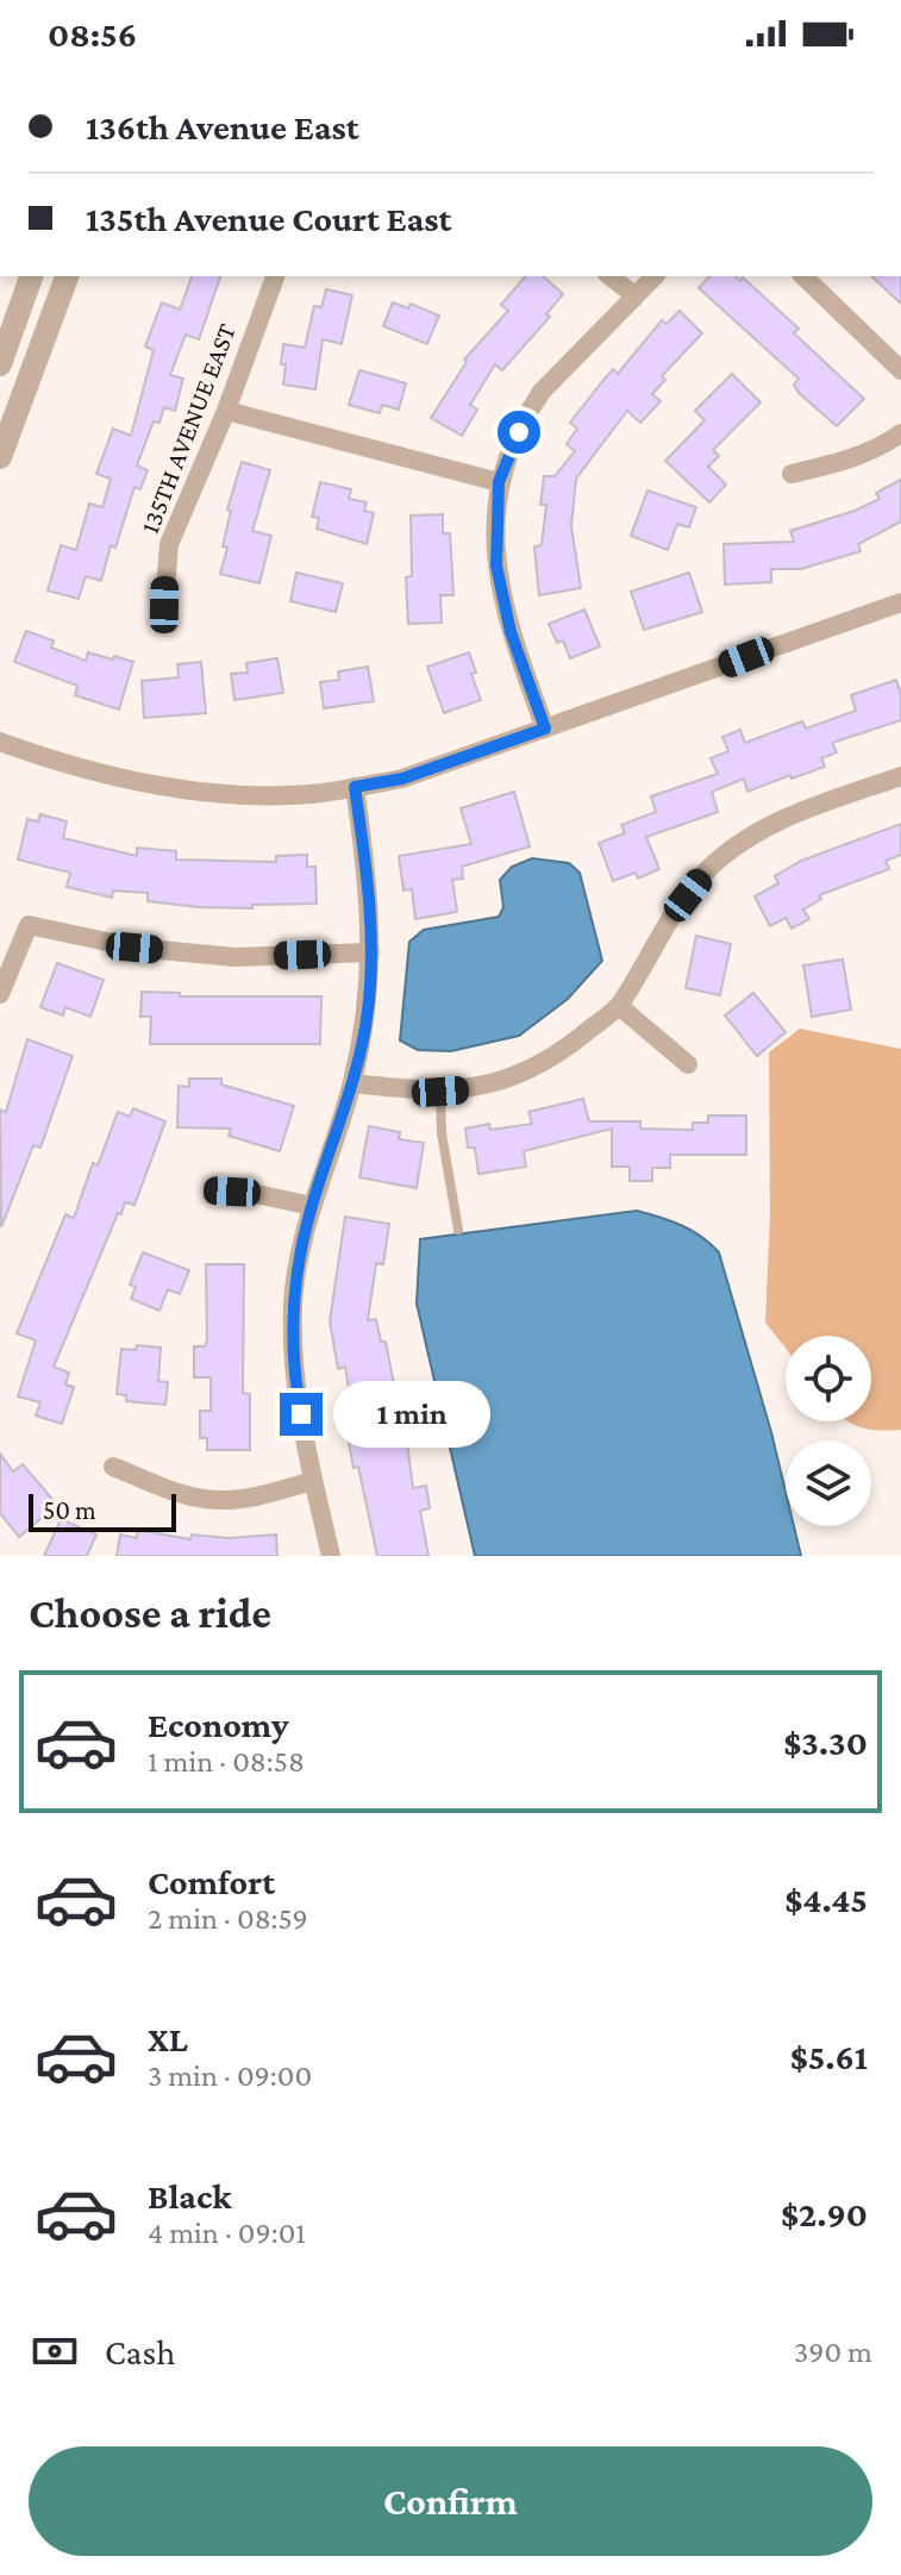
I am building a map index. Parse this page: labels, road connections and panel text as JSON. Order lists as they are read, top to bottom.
{
  "streets": {
    "street": ["135TH AVENUE EAST"]
  },
  "scale_bar": "50 m",
  "page": {
    "status": "08:56",
    "banner": ["136th Avenue East", "135th Avenue Court East"],
    "bubble": "1 min",
    "scale": "50 m",
    "heading": "Choose a ride",
    "list": [
      {
        "name": "Economy",
        "note": "1 min · 08:58",
        "value": "$3.30"
      },
      {
        "name": "Comfort",
        "note": "2 min · 08:59",
        "value": "$4.45"
      },
      {
        "name": "XL",
        "note": "3 min · 09:00",
        "value": "$5.61"
      },
      {
        "name": "Black",
        "note": "4 min · 09:01",
        "value": "$2.90"
      }
    ],
    "pay": ["Cash", "390 m"],
    "buttons": "Confirm"
  }
}
